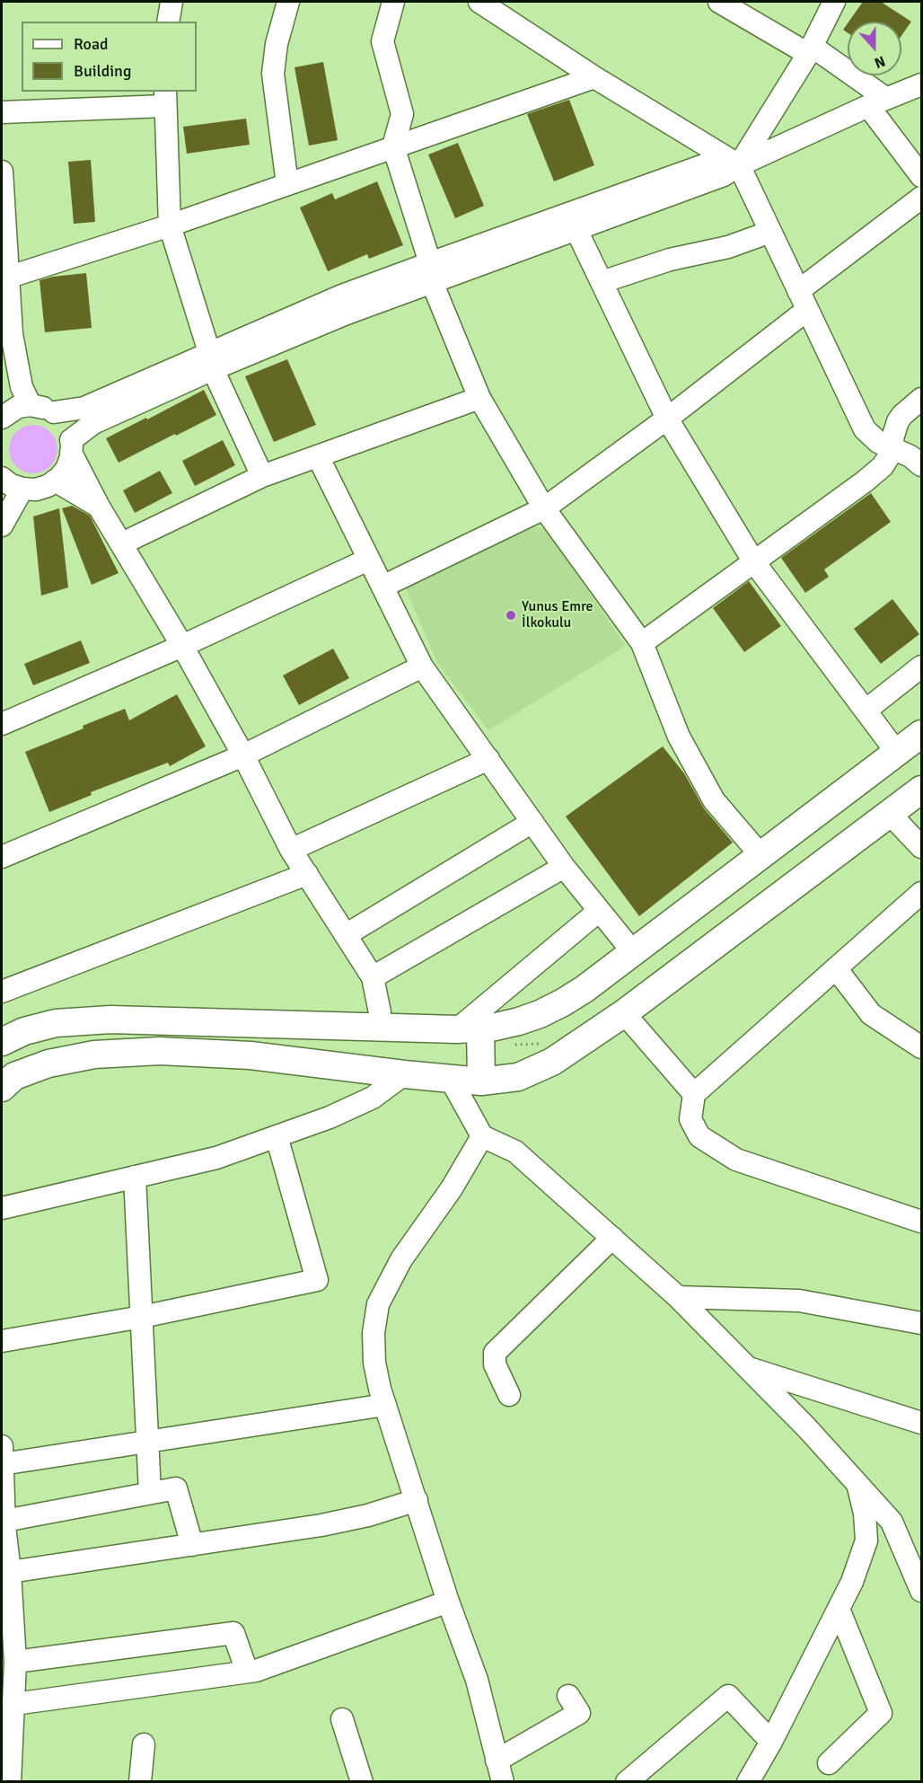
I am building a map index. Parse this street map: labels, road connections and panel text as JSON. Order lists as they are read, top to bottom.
{
  "places": ["Yunus Emre İlkokulu"],
  "legend": ["Road", "Building"],
  "north": "bottom"
}
